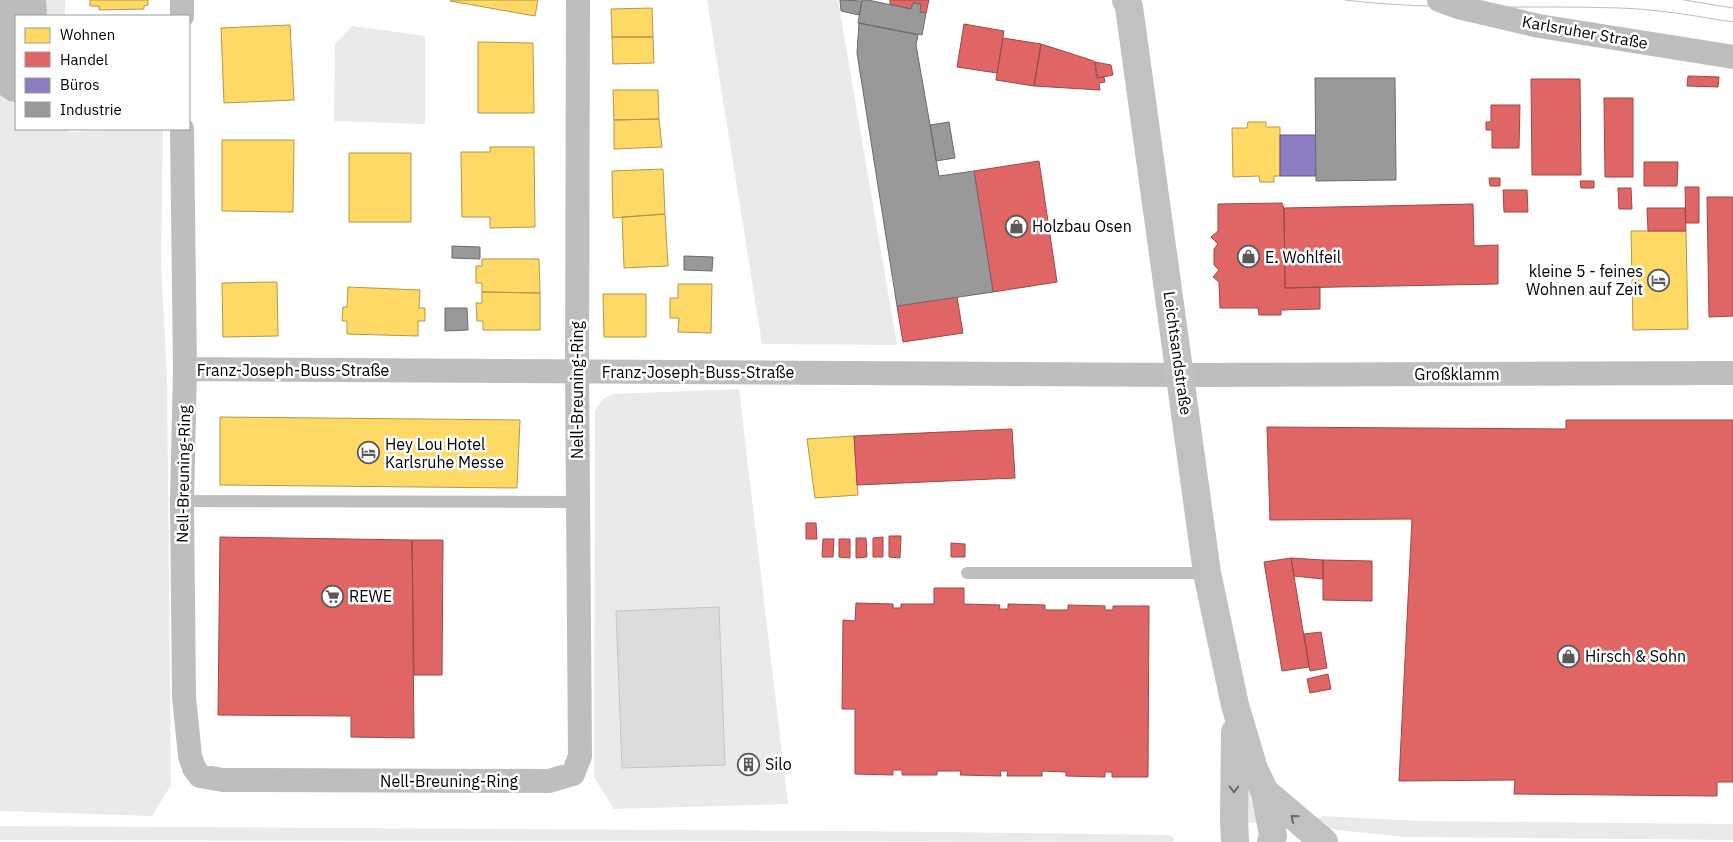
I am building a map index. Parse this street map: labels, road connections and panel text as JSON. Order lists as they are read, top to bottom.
{
  "streets": {
    "street": [
      "Karlsruher Straße",
      "Leichtsandstraße",
      "Franz-Joseph-Buss-Straße",
      "Großklamm",
      "Nell-Breuning-Ring"
    ]
  },
  "crossings": [
    ["Leichtsandstraße", "Franz-Joseph-Buss-Straße"],
    ["Leichtsandstraße", "Großklamm"],
    ["Franz-Joseph-Buss-Straße", "Großklamm"],
    ["Franz-Joseph-Buss-Straße", "Nell-Breuning-Ring"]
  ],
  "places": {
    "shop": ["Holzbau Osen", "E. Wohlfeil", "Hirsch & Sohn"],
    "hotel": ["kleine 5 - feines Wohnen auf Zeit", "Hey Lou Hotel Karlsruhe Messe"],
    "supermarket": ["REWE"],
    "building": ["Silo"]
  },
  "legend": [
    "Wohnen",
    "Handel",
    "Büros",
    "Industrie"
  ]
}
